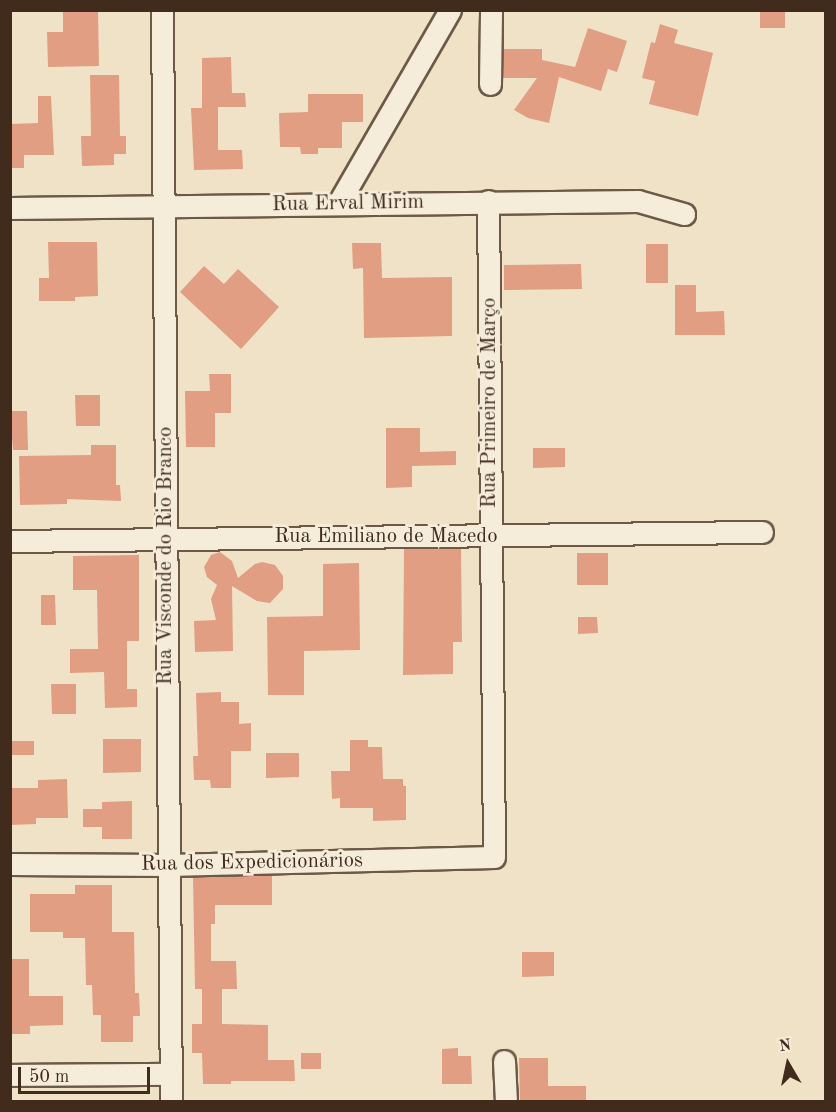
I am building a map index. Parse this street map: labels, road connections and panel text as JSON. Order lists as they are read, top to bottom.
{
  "streets": {
    "street": [
      "Rua Erval Mirim",
      "Rua Primeiro de Março",
      "Rua Emiliano de Macedo",
      "Rua Visconde do Rio Branco",
      "Rua dos Expedicionários"
    ]
  },
  "crossings": [
    ["Rua Erval Mirim", "Rua Primeiro de Março"],
    ["Rua Erval Mirim", "Rua Visconde do Rio Branco"],
    ["Rua Primeiro de Março", "Rua Emiliano de Macedo"],
    ["Rua Primeiro de Março", "Rua dos Expedicionários"],
    ["Rua Emiliano de Macedo", "Rua Visconde do Rio Branco"],
    ["Rua Visconde do Rio Branco", "Rua dos Expedicionários"]
  ],
  "scale_bar": "50 m",
  "north": "top"
}
